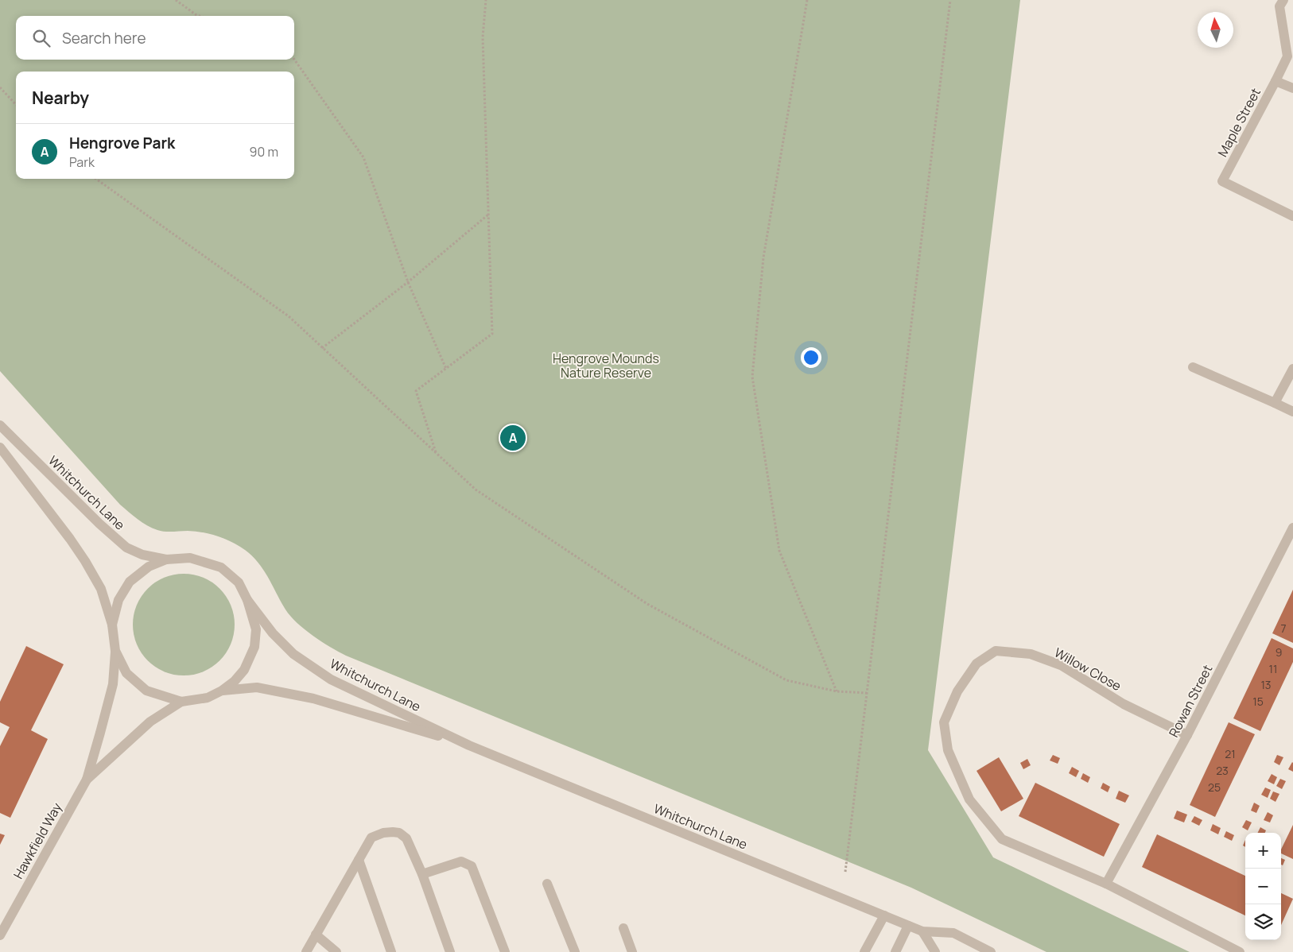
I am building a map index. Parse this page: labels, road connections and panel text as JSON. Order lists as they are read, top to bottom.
{
  "streets": {
    "street": [
      "Maple Street",
      "Whitchurch Lane",
      "Willow Close",
      "Rowan Street",
      "Hawkfield Way"
    ]
  },
  "crossings": [
    ["Whitchurch Lane", "Hawkfield Way"],
    ["Willow Close", "Rowan Street"]
  ],
  "parks": ["Hengrove Mounds Nature Reserve"],
  "house_numbers": [
    "7",
    "9",
    "11",
    "13",
    "15",
    "21",
    "23",
    "25"
  ],
  "north": "top",
  "page": {
    "search": "Search here",
    "heading": "Nearby",
    "list": [
      {
        "mark": "A",
        "name": "Hengrove Park",
        "note": "Park",
        "value": "90 m"
      }
    ],
    "pins": "A",
    "map_buttons": ["+", "−"]
  }
}
